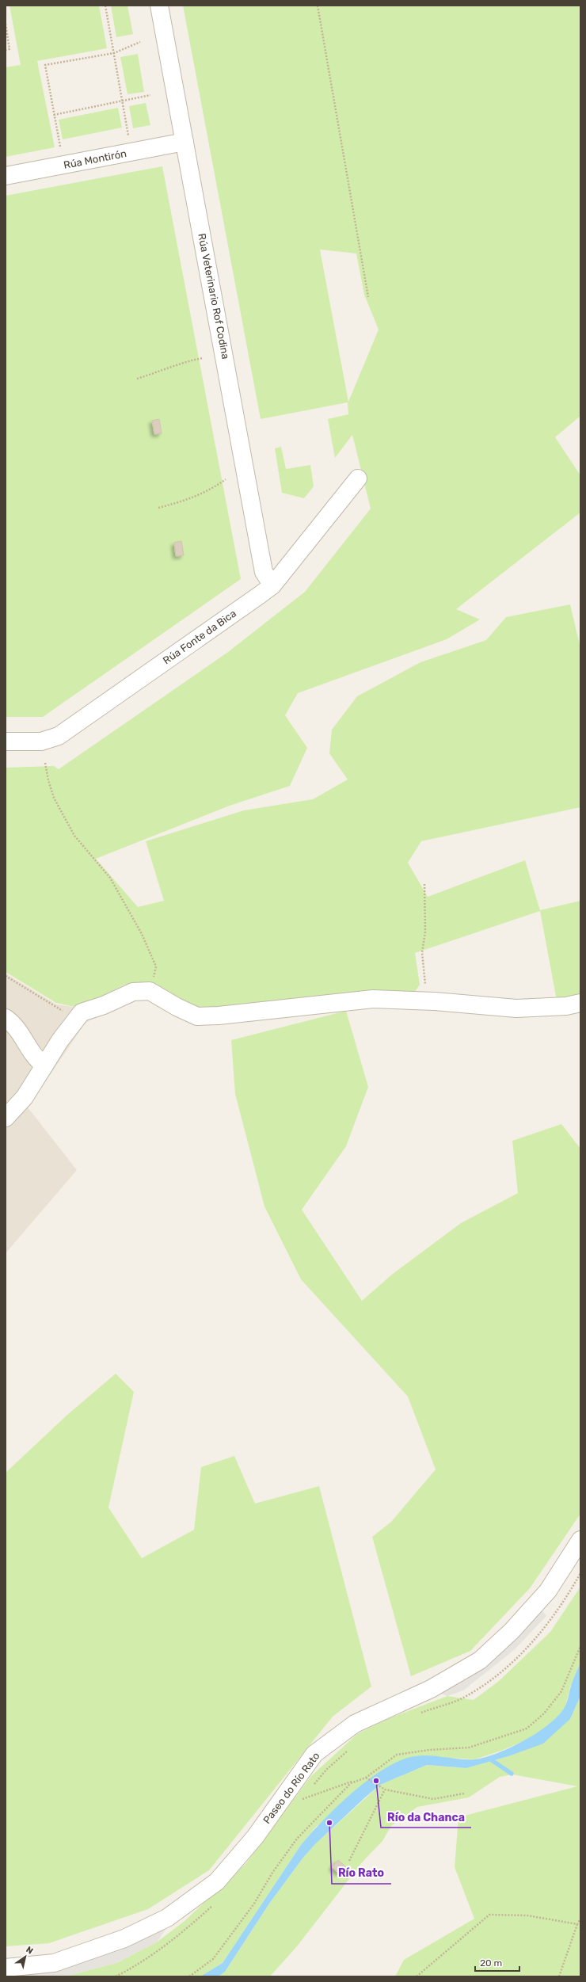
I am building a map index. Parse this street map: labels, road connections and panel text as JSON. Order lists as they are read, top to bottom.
{
  "streets": {
    "street": [
      "Rúa Montirón",
      "Rúa Veterinario Rof Codina",
      "Rúa Fonte da Bica",
      "Paseo do Río Rato"
    ]
  },
  "crossings": [
    ["Rúa Montirón", "Rúa Veterinario Rof Codina"],
    ["Rúa Veterinario Rof Codina", "Rúa Fonte da Bica"]
  ],
  "places": ["Río da Chanca", "Río Rato"],
  "scale_bar": "20 m",
  "north": "top right"
}
